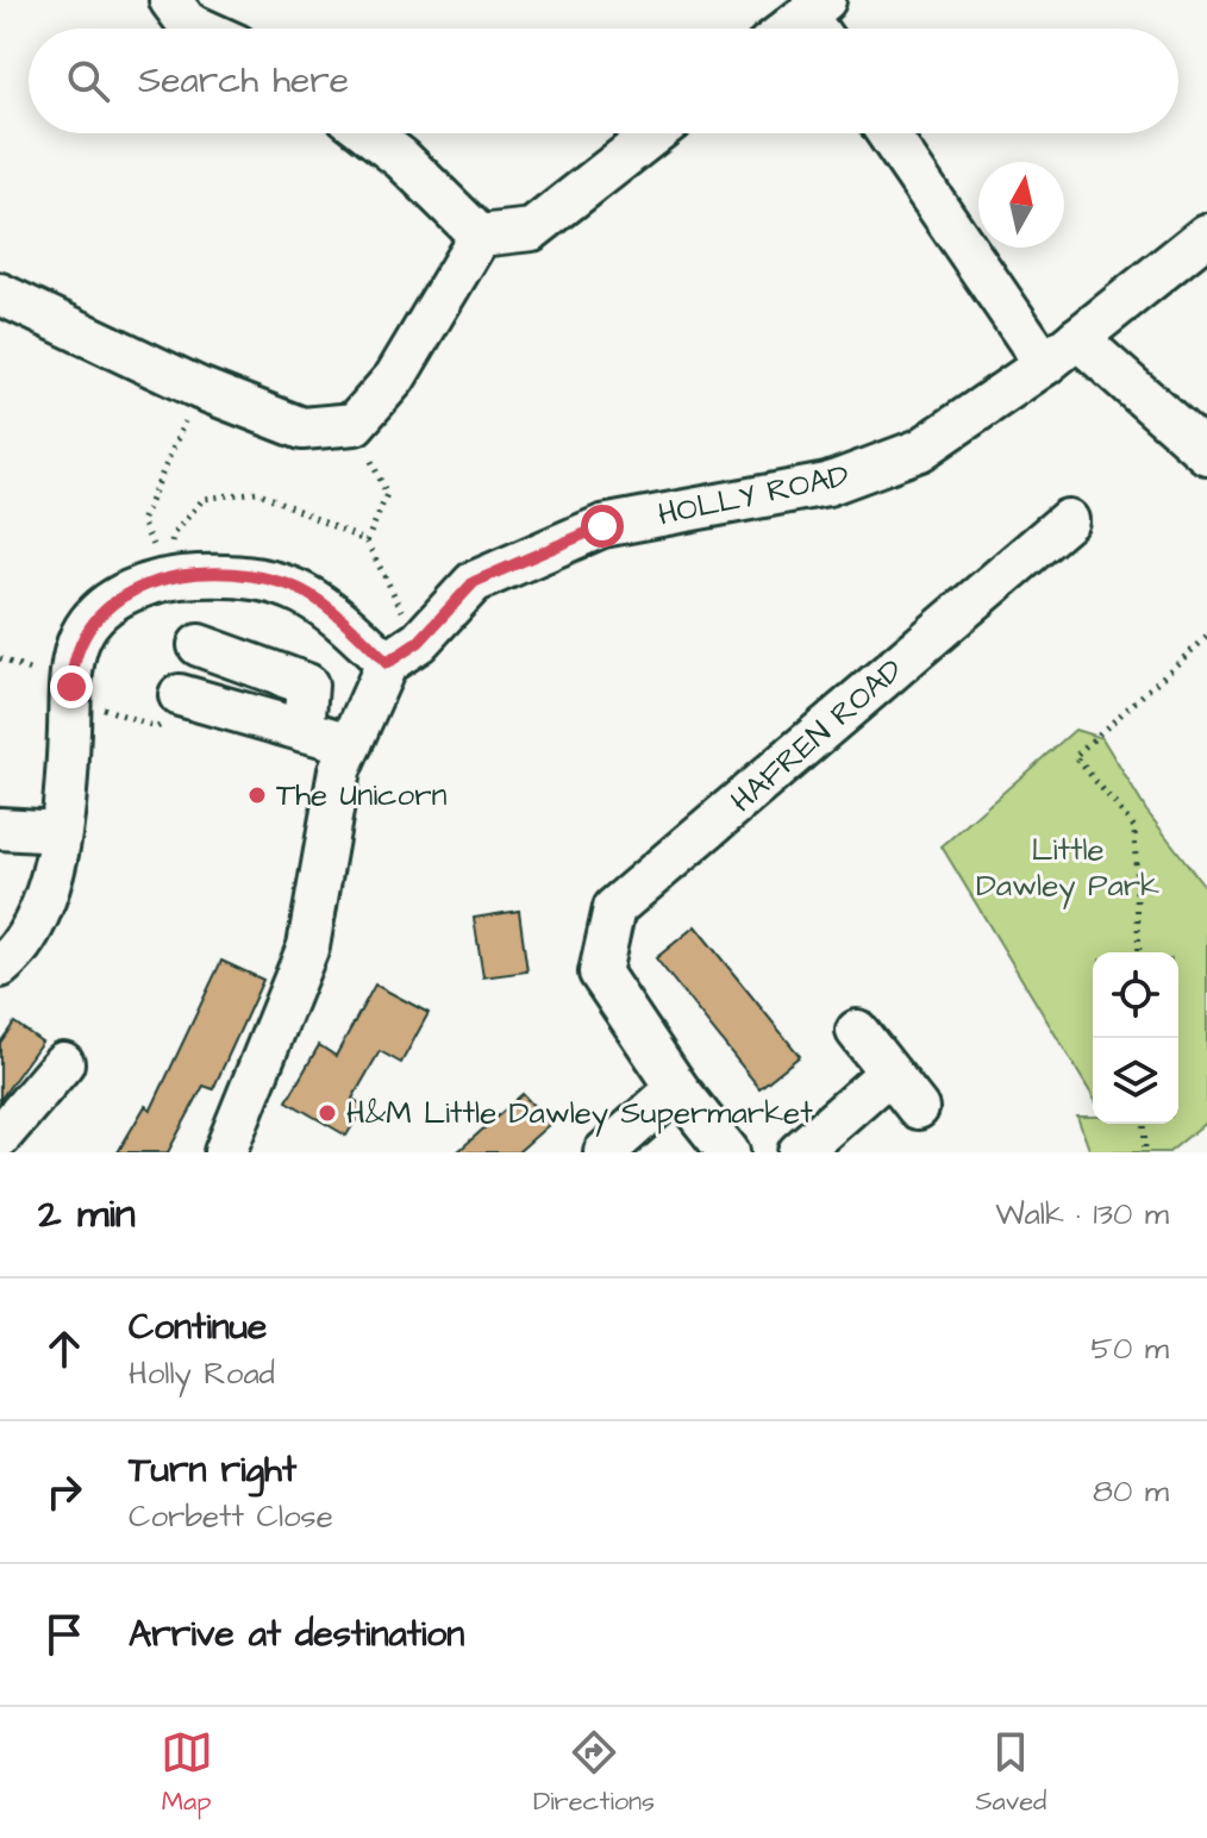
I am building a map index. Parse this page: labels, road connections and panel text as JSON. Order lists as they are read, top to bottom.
{
  "streets": {
    "street": ["HOLLY ROAD", "HAFREN ROAD"]
  },
  "parks": ["Little Dawley Park"],
  "places": ["The Unicorn", "H&M Little Dawley Supermarket"],
  "north": "top",
  "page": {
    "search": "Search here",
    "heading": ["2 min", "Walk · 130 m"],
    "list": [
      ["Continue", "Holly Road", "50 m"],
      ["Turn right", "Corbett Close", "80 m"],
      "Arrive at destination"
    ],
    "nav": ["Map", "Directions", "Saved"]
  }
}
